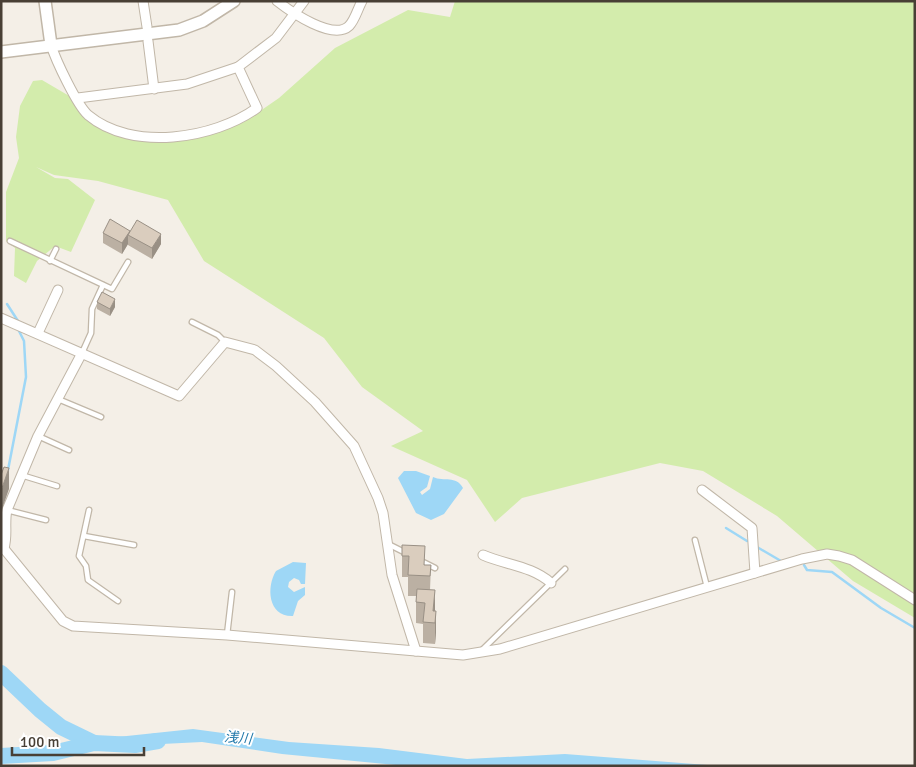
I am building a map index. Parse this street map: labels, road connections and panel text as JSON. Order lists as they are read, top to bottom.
{
  "water": ["浅川"],
  "scale_bar": "100 m"
}
